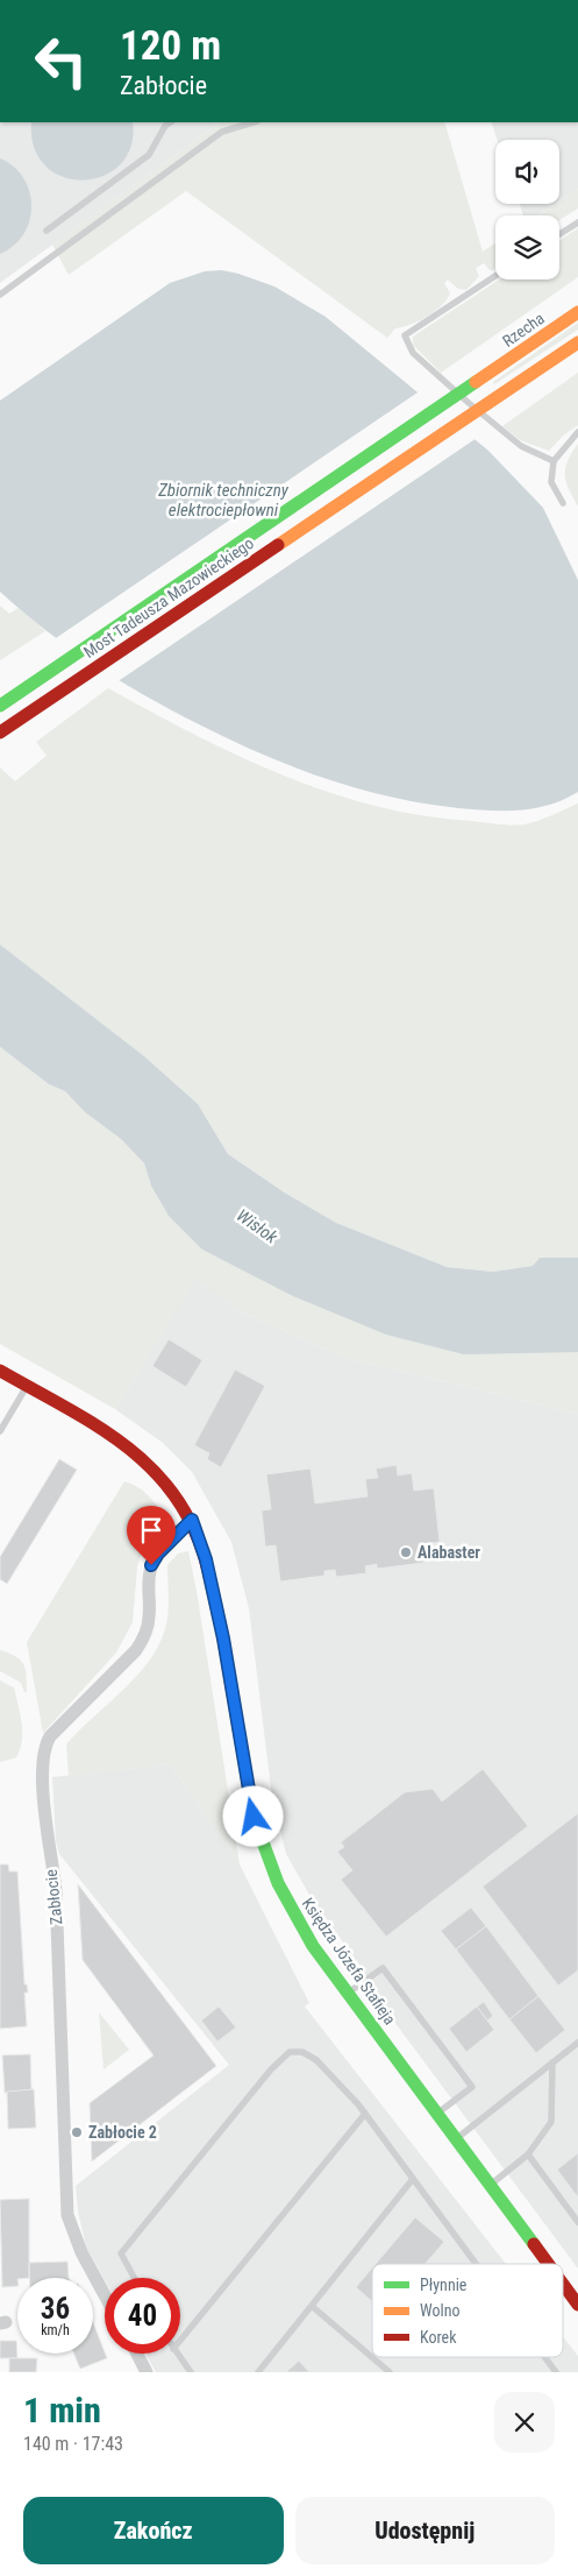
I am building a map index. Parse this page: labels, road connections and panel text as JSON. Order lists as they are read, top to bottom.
{
  "streets": {
    "main road": ["Rzecha", "Most Tadeusza Mazowieckiego", "Księdza Józefa Stafieja"],
    "street": ["Zabłocie"]
  },
  "crossings": [
    ["Rzecha", "Most Tadeusza Mazowieckiego"],
    ["Zabłocie", "Księdza Józefa Stafieja"]
  ],
  "water": ["Zbiornik techniczny elektrociepłowni", "Wisłok"],
  "places": ["Alabaster", "Zabłocie 2"],
  "legend": ["Płynnie", "Wolno", "Korek"],
  "page": {
    "turn": ["120 m", "Zabłocie"],
    "speed": "36 km/h",
    "limit": "40",
    "heading": ["1 min", "140 m · 17:43"],
    "buttons": ["Zakończ", "Udostępnij"]
  }
}
